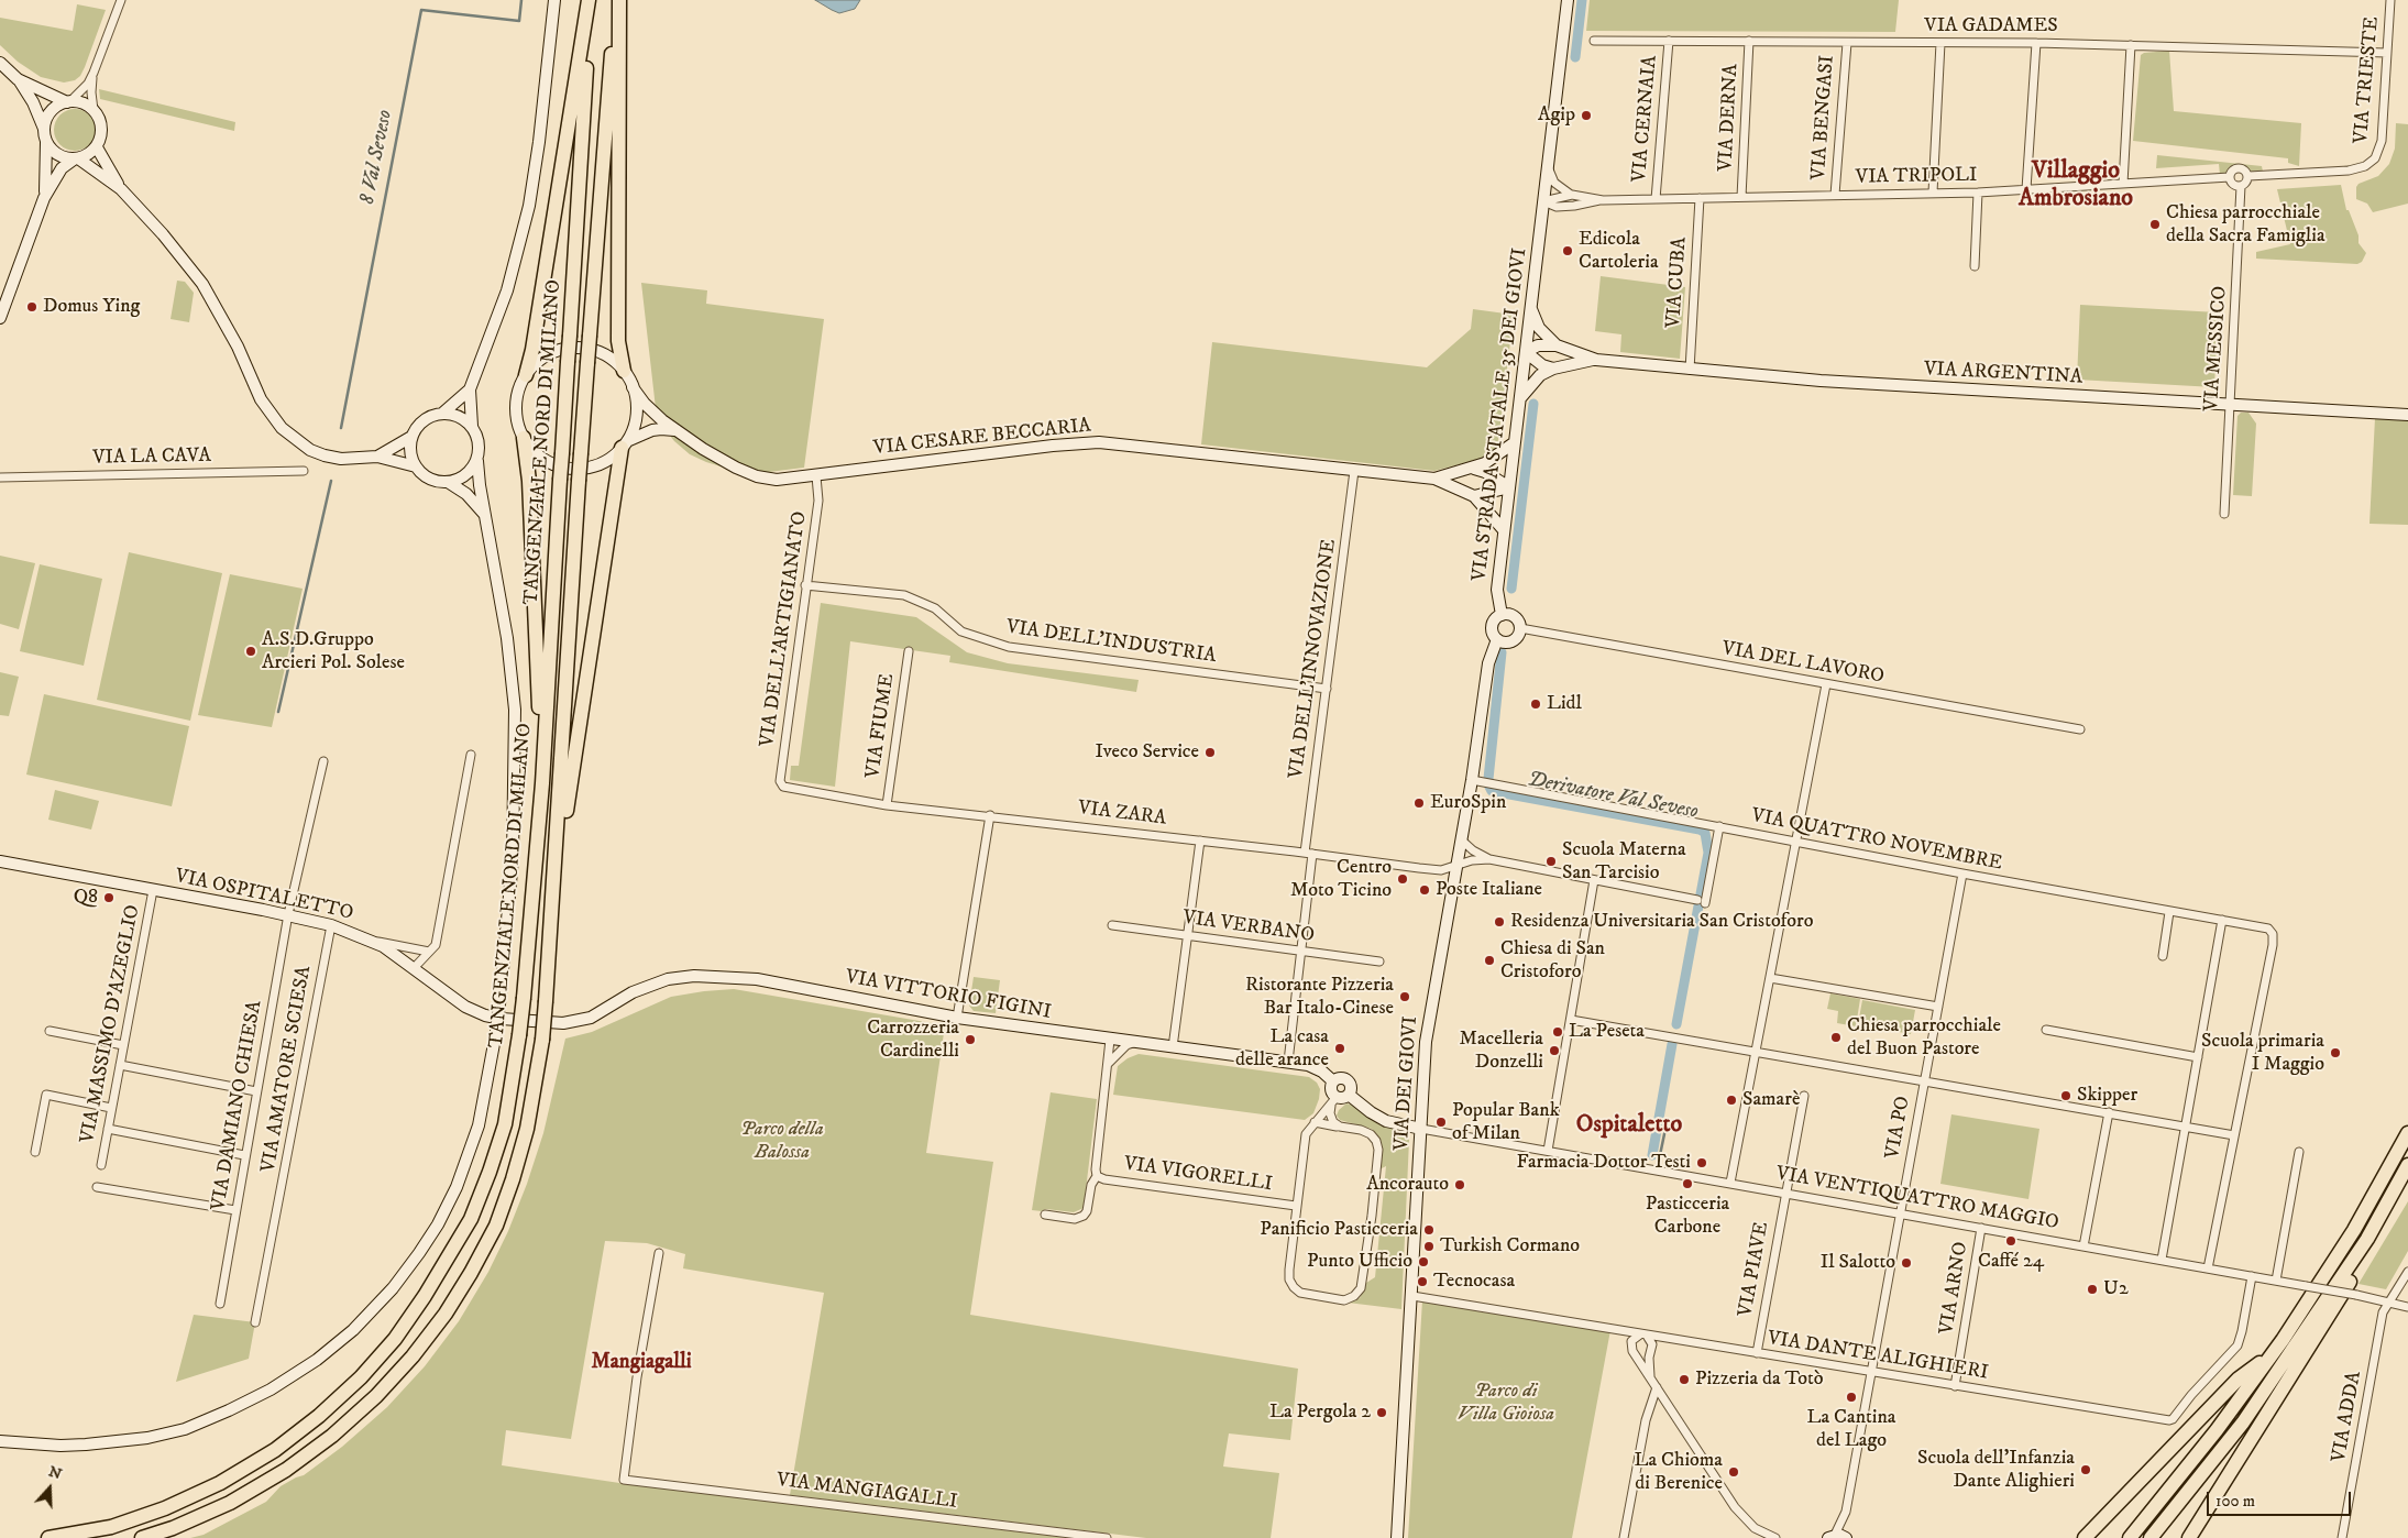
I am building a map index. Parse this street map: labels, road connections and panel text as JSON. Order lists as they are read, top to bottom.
{
  "streets": {
    "highway": ["TANGENZIALE NORD DI MILANO"],
    "street": [
      "VIA GADAMES",
      "VIA TRIESTE",
      "VIA DERNA",
      "VIA BENGASI",
      "VIA CERNAIA",
      "VIA TRIPOLI",
      "VIA CUBA",
      "VIA MESSICO",
      "VIA ARGENTINA",
      "VIA STRADA STATALE 35 DEI GIOVI",
      "VIA CESARE BECCARIA",
      "VIA LA CAVA",
      "VIA DELL'ARTIGIANATO",
      "VIA DELL'INDUSTRIA",
      "VIA DELL'INNOVAZIONE",
      "VIA DEL LAVORO",
      "VIA FIUME",
      "VIA ZARA",
      "VIA QUATTRO NOVEMBRE",
      "VIA OSPITALETTO",
      "VIA VERBANO",
      "VIA VITTORIO FIGINI",
      "VIA MASSIMO D'AZEGLIO",
      "VIA AMATORE SCIESA",
      "VIA DEI GIOVI",
      "VIA DAMIANO CHIESA",
      "VIA PO",
      "VIA VIGORELLI",
      "VIA VENTIQUATTRO MAGGIO",
      "VIA PIAVE",
      "VIA ARNO",
      "VIA DANTE ALIGHIERI",
      "VIA ADDA",
      "VIA MANGIAGALLI"
    ]
  },
  "crossings": [
    ["VIA GADAMES", "VIA TRIESTE"],
    ["VIA GADAMES", "VIA DERNA"],
    ["VIA GADAMES", "VIA BENGASI"],
    ["VIA GADAMES", "VIA CERNAIA"],
    ["VIA TRIESTE", "VIA TRIPOLI"],
    ["VIA DERNA", "VIA TRIPOLI"],
    ["VIA BENGASI", "VIA TRIPOLI"],
    ["VIA CERNAIA", "VIA TRIPOLI"],
    ["VIA TRIPOLI", "VIA CUBA"],
    ["VIA TRIPOLI", "VIA MESSICO"],
    ["VIA TRIPOLI", "VIA STRADA STATALE 35 DEI GIOVI"],
    ["VIA CUBA", "VIA ARGENTINA"],
    ["VIA MESSICO", "VIA ARGENTINA"],
    ["VIA ARGENTINA", "VIA STRADA STATALE 35 DEI GIOVI"],
    ["VIA STRADA STATALE 35 DEI GIOVI", "VIA DEL LAVORO"],
    ["VIA STRADA STATALE 35 DEI GIOVI", "VIA DEI GIOVI"],
    ["VIA CESARE BECCARIA", "VIA DELL'ARTIGIANATO"],
    ["VIA CESARE BECCARIA", "VIA DELL'INNOVAZIONE"],
    ["VIA DELL'ARTIGIANATO", "VIA DELL'INDUSTRIA"],
    ["VIA DELL'ARTIGIANATO", "VIA ZARA"],
    ["VIA DELL'INDUSTRIA", "VIA DELL'INNOVAZIONE"],
    ["VIA DELL'INNOVAZIONE", "VIA ZARA"],
    ["VIA DELL'INNOVAZIONE", "VIA VERBANO"],
    ["VIA DELL'INNOVAZIONE", "VIA VITTORIO FIGINI"],
    ["VIA DEL LAVORO", "VIA DEI GIOVI"],
    ["VIA FIUME", "VIA ZARA"],
    ["VIA ZARA", "VIA DEI GIOVI"],
    ["VIA QUATTRO NOVEMBRE", "VIA DEI GIOVI"],
    ["VIA QUATTRO NOVEMBRE", "VIA PO"],
    ["VIA OSPITALETTO", "VIA VITTORIO FIGINI"],
    ["VIA OSPITALETTO", "VIA MASSIMO D'AZEGLIO"],
    ["VIA OSPITALETTO", "VIA AMATORE SCIESA"],
    ["VIA OSPITALETTO", "VIA DAMIANO CHIESA"],
    ["VIA DEI GIOVI", "VIA VENTIQUATTRO MAGGIO"],
    ["VIA DEI GIOVI", "VIA DANTE ALIGHIERI"],
    ["VIA PO", "VIA VENTIQUATTRO MAGGIO"],
    ["VIA PO", "VIA DANTE ALIGHIERI"],
    ["VIA VENTIQUATTRO MAGGIO", "VIA PIAVE"],
    ["VIA VENTIQUATTRO MAGGIO", "VIA ARNO"],
    ["VIA VENTIQUATTRO MAGGIO", "VIA DANTE ALIGHIERI"],
    ["VIA VENTIQUATTRO MAGGIO", "VIA ADDA"],
    ["VIA PIAVE", "VIA DANTE ALIGHIERI"],
    ["VIA ARNO", "VIA DANTE ALIGHIERI"]
  ],
  "districts": ["Villaggio Ambrosiano", "Ospitaletto", "Mangiagalli"],
  "water": ["8 Val Seveso", "Derivatore Val Seveso"],
  "parks": ["Parco della Balossa", "Parco di Villa Gioiosa"],
  "places": [
    "Agip",
    "Chiesa parrocchiale della Sacra Famiglia",
    "Edicola Cartoleria",
    "Domus Ying",
    "A.S.D.Gruppo Arcieri Pol. Solese",
    "Lidl",
    "Iveco Service",
    "EuroSpin",
    "Scuola Materna San Tarcisio",
    "Centro Moto Ticino",
    "Poste Italiane",
    "Q8",
    "Residenza Universitaria San Cristoforo",
    "Chiesa di San Cristoforo",
    "Ristorante Pizzeria Bar Italo-Cinese",
    "La Peseta",
    "Chiesa parrocchiale del Buon Pastore",
    "Carrozzeria Cardinelli",
    "La casa delle arance",
    "Macelleria Donzelli",
    "Scuola primaria I Maggio",
    "Skipper",
    "Samarè",
    "Popular Bank of Milan",
    "Farmacia Dottor Testi",
    "Pasticceria Carbone",
    "Ancorauto",
    "Panificio Pasticceria",
    "Caffé 24",
    "Turkish Cormano",
    "Punto Ufficio",
    "Il Salotto",
    "Tecnocasa",
    "U2",
    "Pizzeria da Totò",
    "La Cantina del Lago",
    "La Pergola 2",
    "Scuola dell'Infanzia Dante Alighieri",
    "La Chioma di Berenice"
  ],
  "scale_bar": "100 m",
  "north": "top"
}
